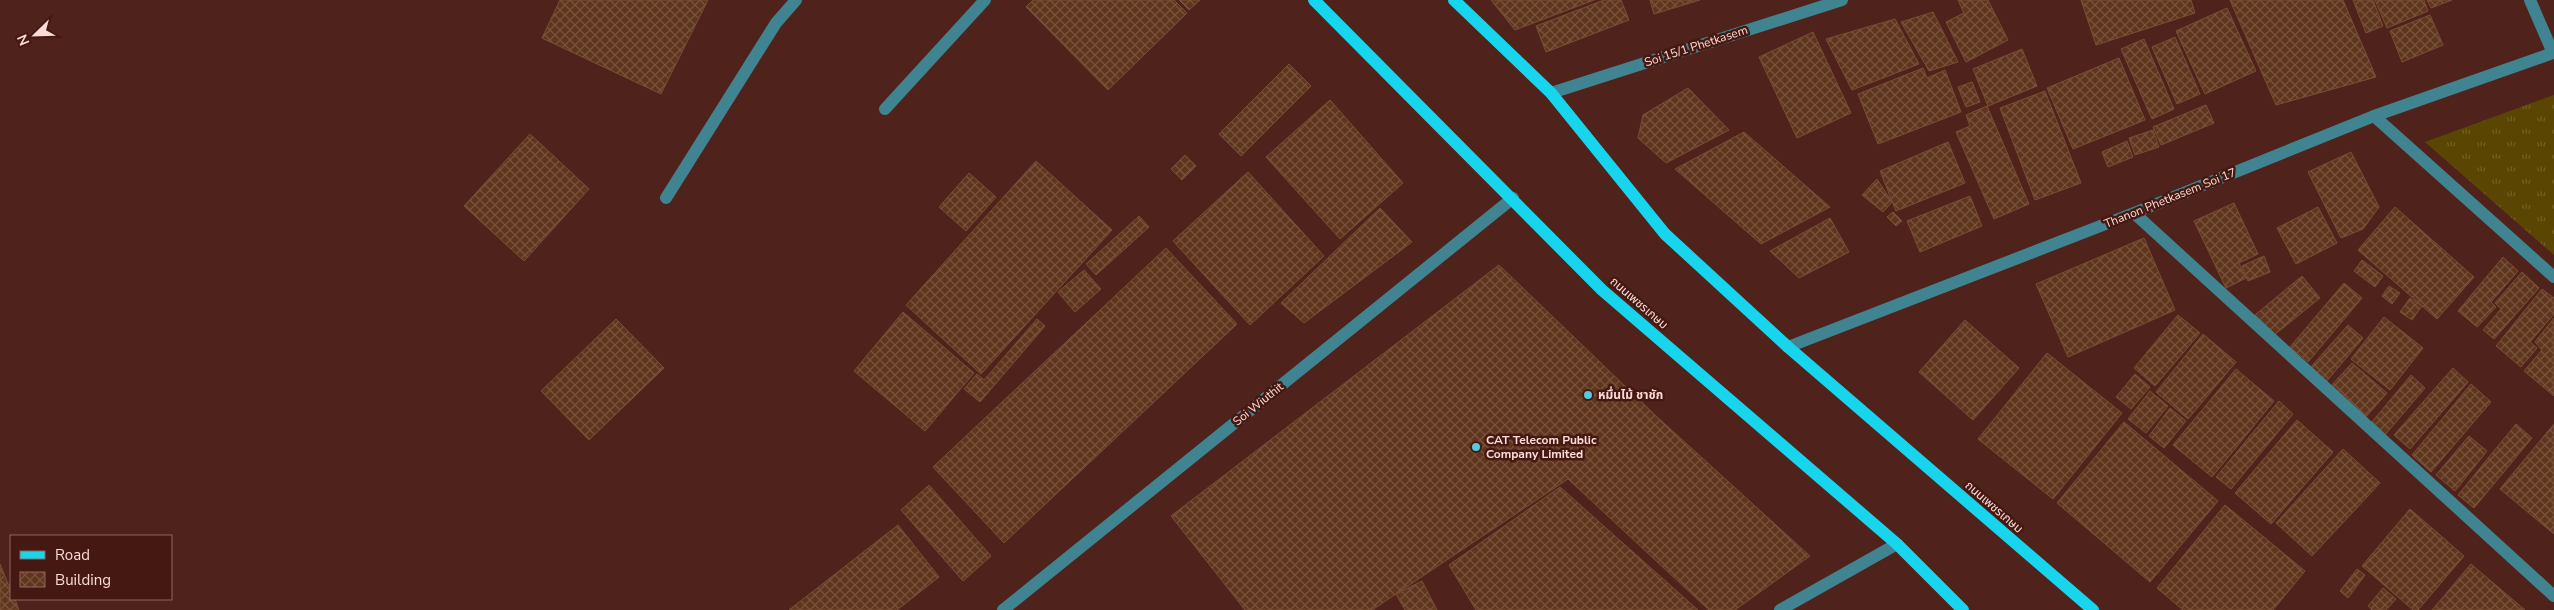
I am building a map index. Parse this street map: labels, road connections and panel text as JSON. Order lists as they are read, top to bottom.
{
  "streets": {
    "main road": ["ถนนเพชรเกษม"],
    "street": ["Soi 15/1 Phetkasem", "Thanon Phetkasem Soi 17", "Soi Wiuthit"]
  },
  "crossings": [
    ["Soi 15/1 Phetkasem", "ถนนเพชรเกษม"],
    ["Thanon Phetkasem Soi 17", "ถนนเพชรเกษม"],
    ["ถนนเพชรเกษม", "Soi Wiuthit"]
  ],
  "places": ["หมื่นไม้ ชาชัก", "CAT Telecom Public Company Limited"],
  "legend": ["Road", "Building"],
  "north": "bottom left"
}
